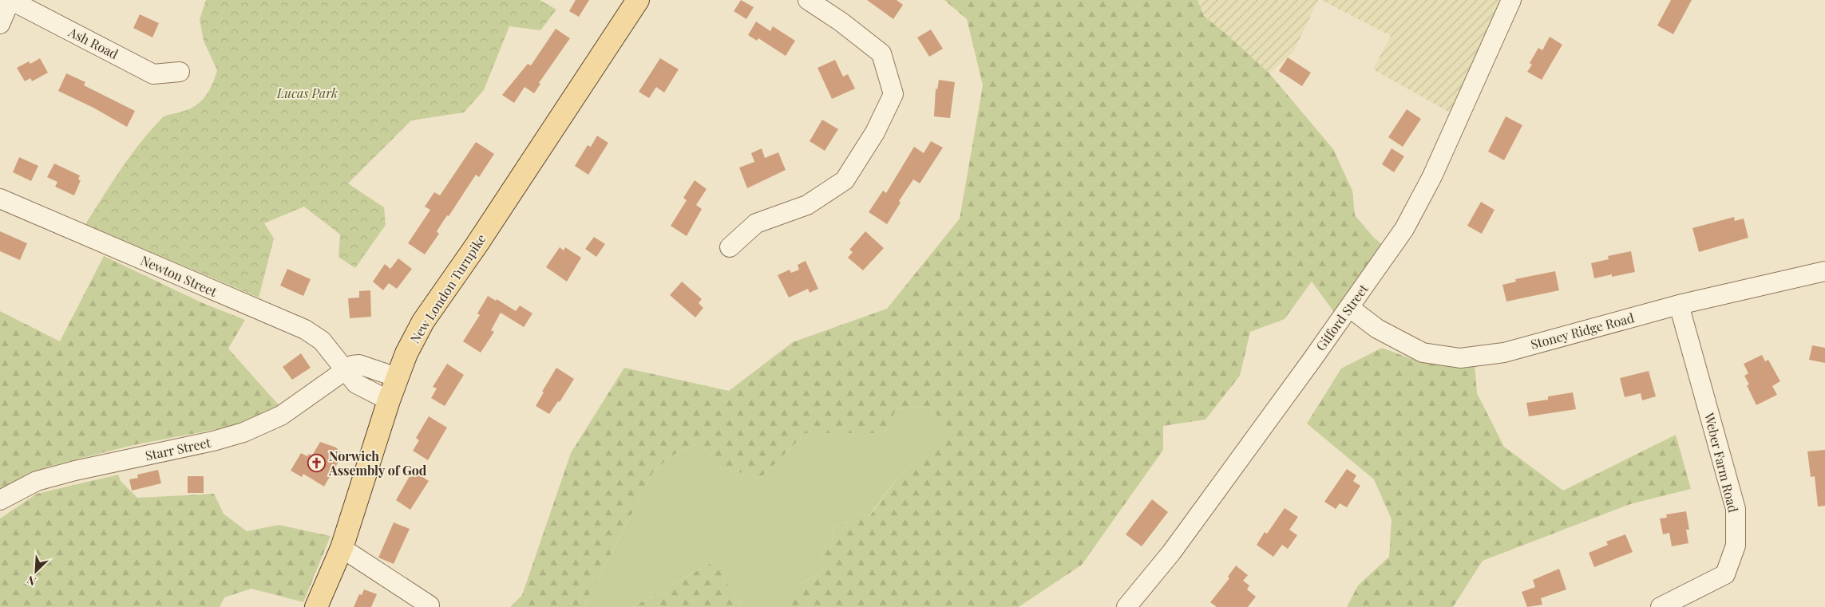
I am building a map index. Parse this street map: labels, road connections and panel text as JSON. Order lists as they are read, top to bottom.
{
  "streets": {
    "main road": ["New London Turnpike"],
    "street": [
      "Ash Road",
      "Newton Street",
      "Gifford Street",
      "Stoney Ridge Road",
      "Starr Street",
      "Weber Farm Road"
    ]
  },
  "crossings": [
    ["Newton Street", "Starr Street"],
    ["New London Turnpike", "Starr Street"],
    ["Gifford Street", "Stoney Ridge Road"],
    ["Stoney Ridge Road", "Weber Farm Road"]
  ],
  "parks": ["Lucas Park"],
  "places": {
    "church": ["Norwich Assembly of God"]
  },
  "north": "bottom left"
}
